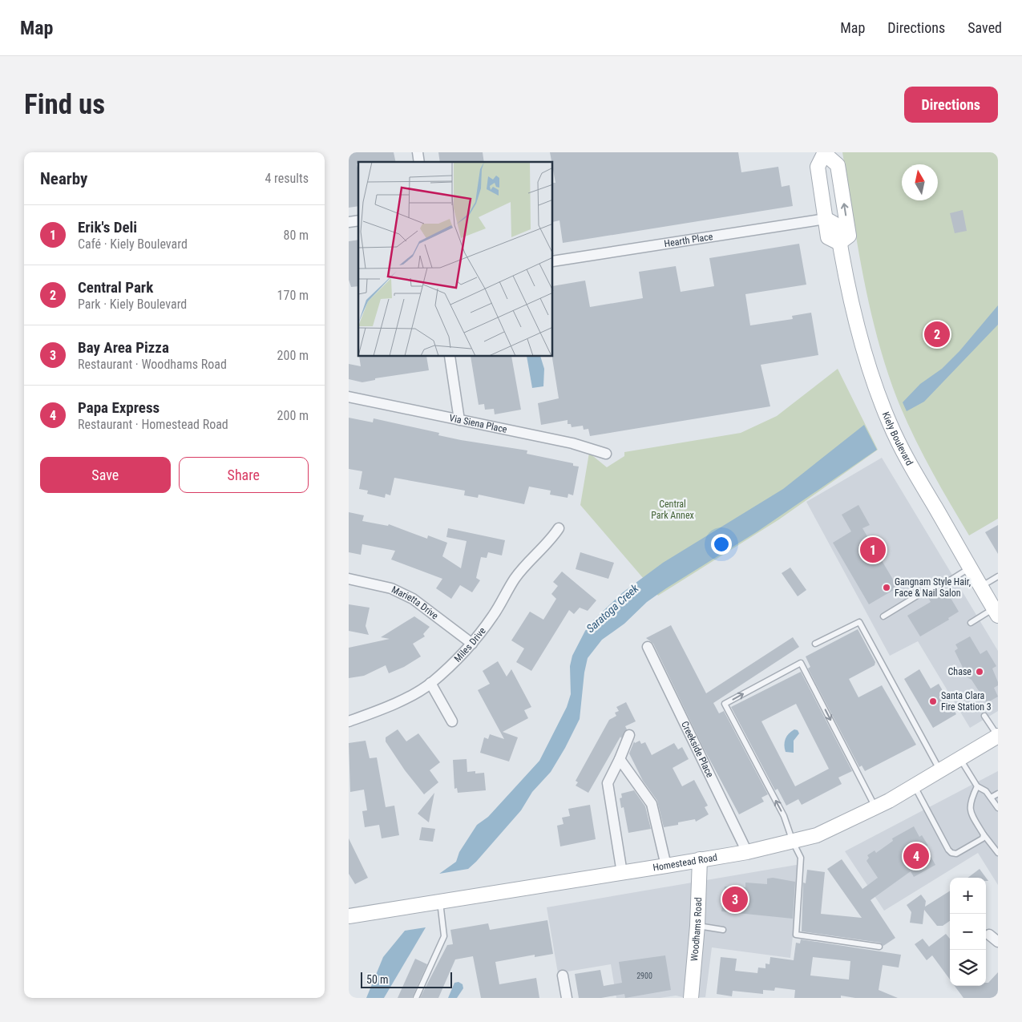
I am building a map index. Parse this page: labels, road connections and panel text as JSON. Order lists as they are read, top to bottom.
{
  "streets": {
    "main road": ["Kiely Boulevard", "Homestead Road", "Woodhams Road"],
    "street": [
      "Hearth Place",
      "Via Siena Place",
      "Marietta Drive",
      "Miles Drive",
      "Creekside Place"
    ]
  },
  "crossings": [
    ["Marietta Drive", "Miles Drive"],
    ["Creekside Place", "Homestead Road"],
    ["Homestead Road", "Woodhams Road"]
  ],
  "water": ["Saratoga Creek"],
  "parks": ["Central Park Annex"],
  "places": ["Gangnam Style Hair, Face & Nail Salon", "Chase", "Santa Clara Fire Station 3"],
  "house_numbers": ["2900"],
  "scale_bar": "50 m",
  "north": "top",
  "page": {
    "header": "Map",
    "nav": ["Map", "Directions", "Saved"],
    "buttons": [
      "Directions",
      ["Save", "Share"]
    ],
    "title": "Find us",
    "heading": ["Nearby", "4 results"],
    "list": [
      {
        "mark": "1",
        "name": "Erik's Deli",
        "note": "Café · Kiely Boulevard",
        "value": "80 m"
      },
      {
        "mark": "2",
        "name": "Central Park",
        "note": "Park · Kiely Boulevard",
        "value": "170 m"
      },
      {
        "mark": "3",
        "name": "Bay Area Pizza",
        "note": "Restaurant · Woodhams Road",
        "value": "200 m"
      },
      {
        "mark": "4",
        "name": "Papa Express",
        "note": "Restaurant · Homestead Road",
        "value": "200 m"
      }
    ],
    "pins": [
      "2",
      "1",
      "4",
      "3"
    ],
    "map_buttons": ["+", "−"],
    "scale": "50 m"
  }
}
